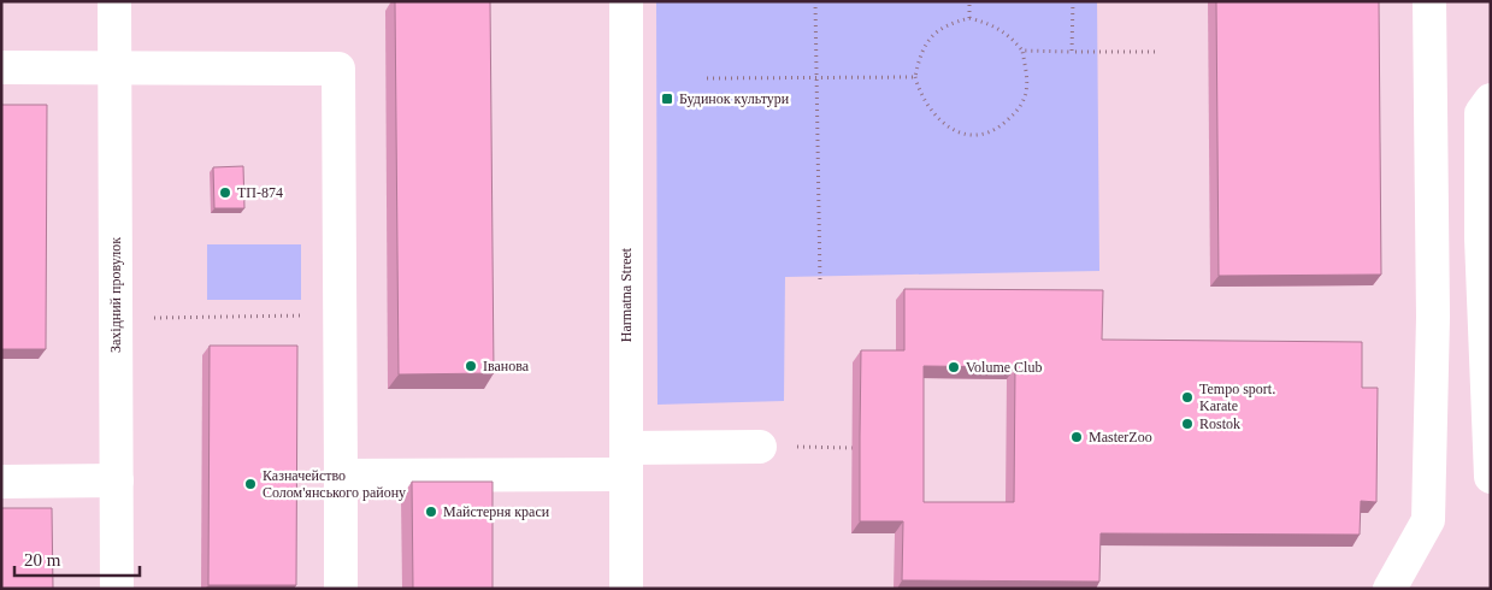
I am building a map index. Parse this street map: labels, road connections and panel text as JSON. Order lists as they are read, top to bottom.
{
  "streets": {
    "street": ["Західний провулок", "Harmatna Street"]
  },
  "places": {
    "transit": ["Будинок культури"],
    "other": [
      "ТП-874",
      "Іванова",
      "Volume Club",
      "Tempo sport. Karate",
      "Rostok",
      "MasterZoo",
      "Казначейство Солом'янського району",
      "Майстерня краси"
    ]
  },
  "scale_bar": "20 m"
}
